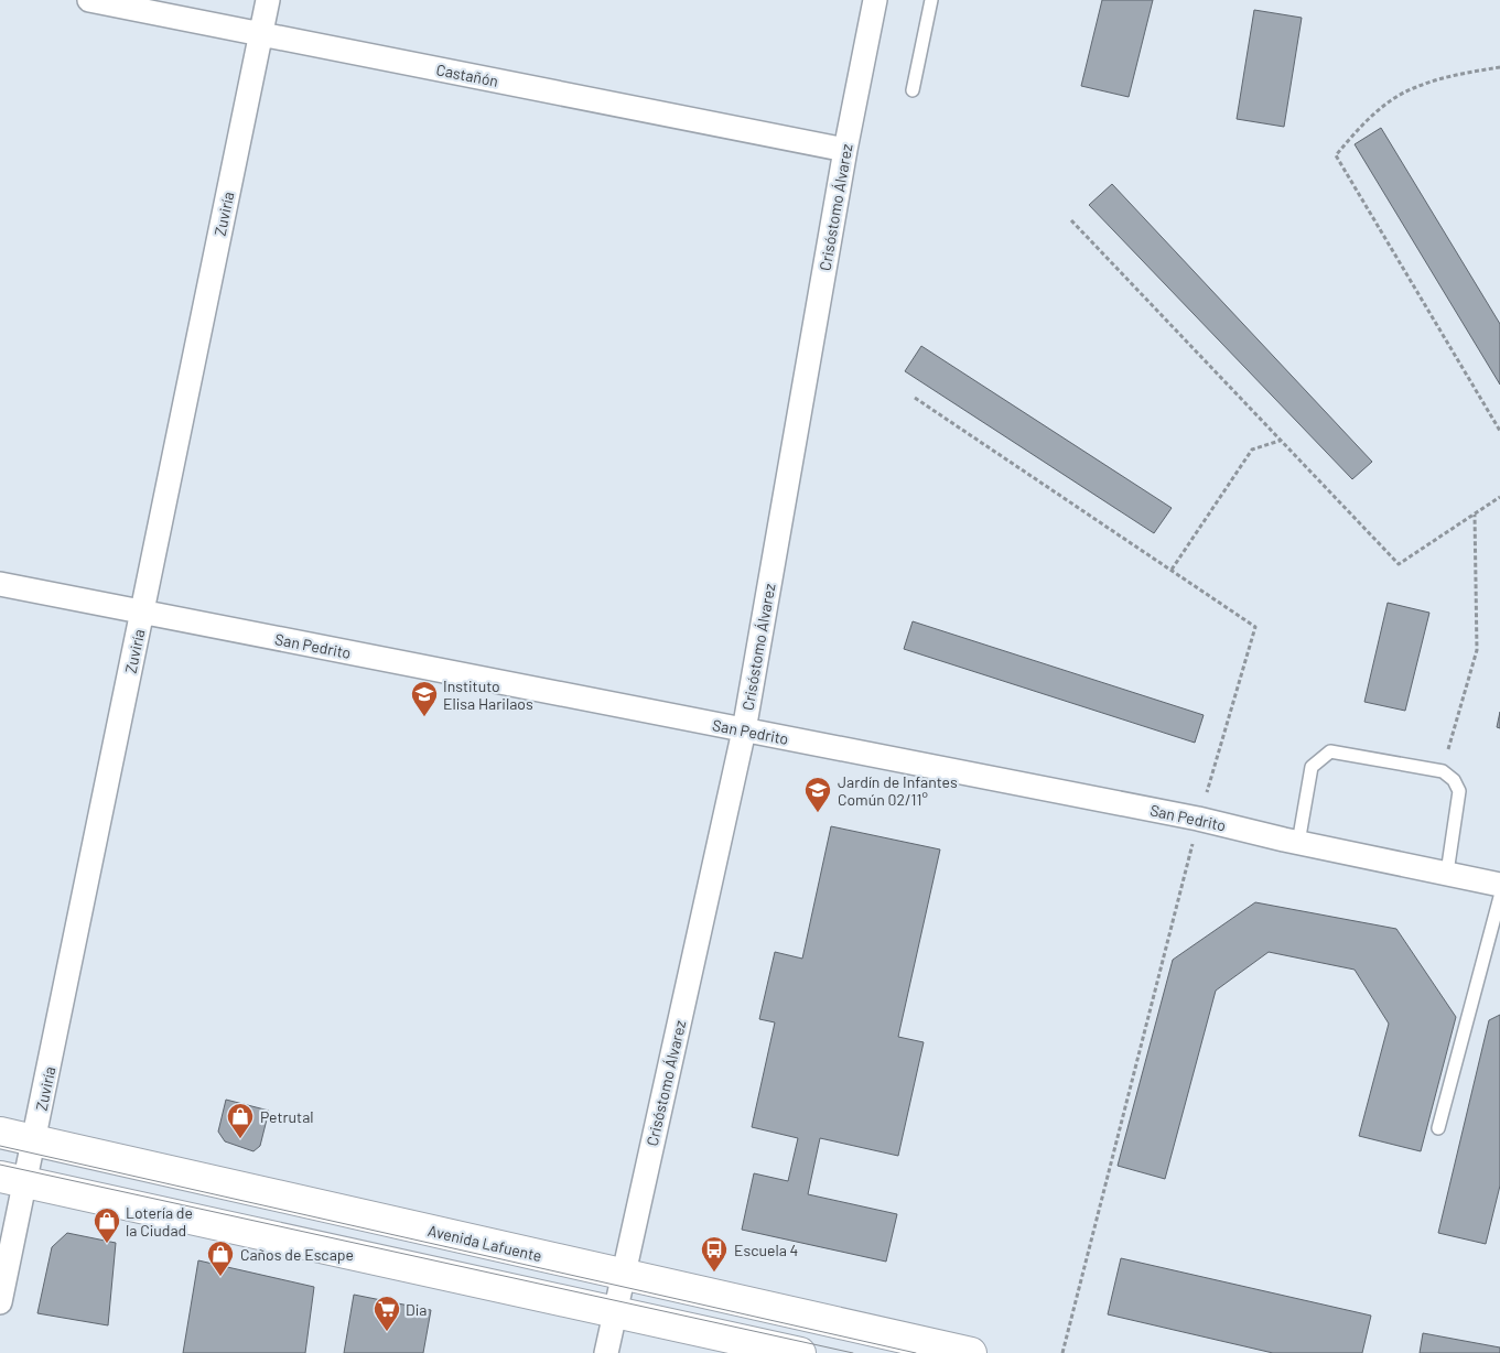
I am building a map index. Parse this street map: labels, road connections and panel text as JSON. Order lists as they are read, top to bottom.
{
  "streets": {
    "main road": ["Avenida Lafuente"],
    "street": [
      "Castañón",
      "Crisóstomo Álvarez",
      "Zuviría",
      "San Pedrito"
    ]
  },
  "crossings": [
    ["Castañón", "Crisóstomo Álvarez"],
    ["Castañón", "Zuviría"],
    ["Crisóstomo Álvarez", "San Pedrito"],
    ["Crisóstomo Álvarez", "Avenida Lafuente"],
    ["Zuviría", "San Pedrito"],
    ["Zuviría", "Avenida Lafuente"]
  ],
  "places": {
    "school or university": ["Instituto Elisa Harilaos", "Jardín de Infantes Común 02/11°"],
    "shop": ["Petrutal", "Lotería de la Ciudad", "Caños de Escape"],
    "bus stop": ["Escuela 4"],
    "supermarket": ["Dia"]
  }
}
